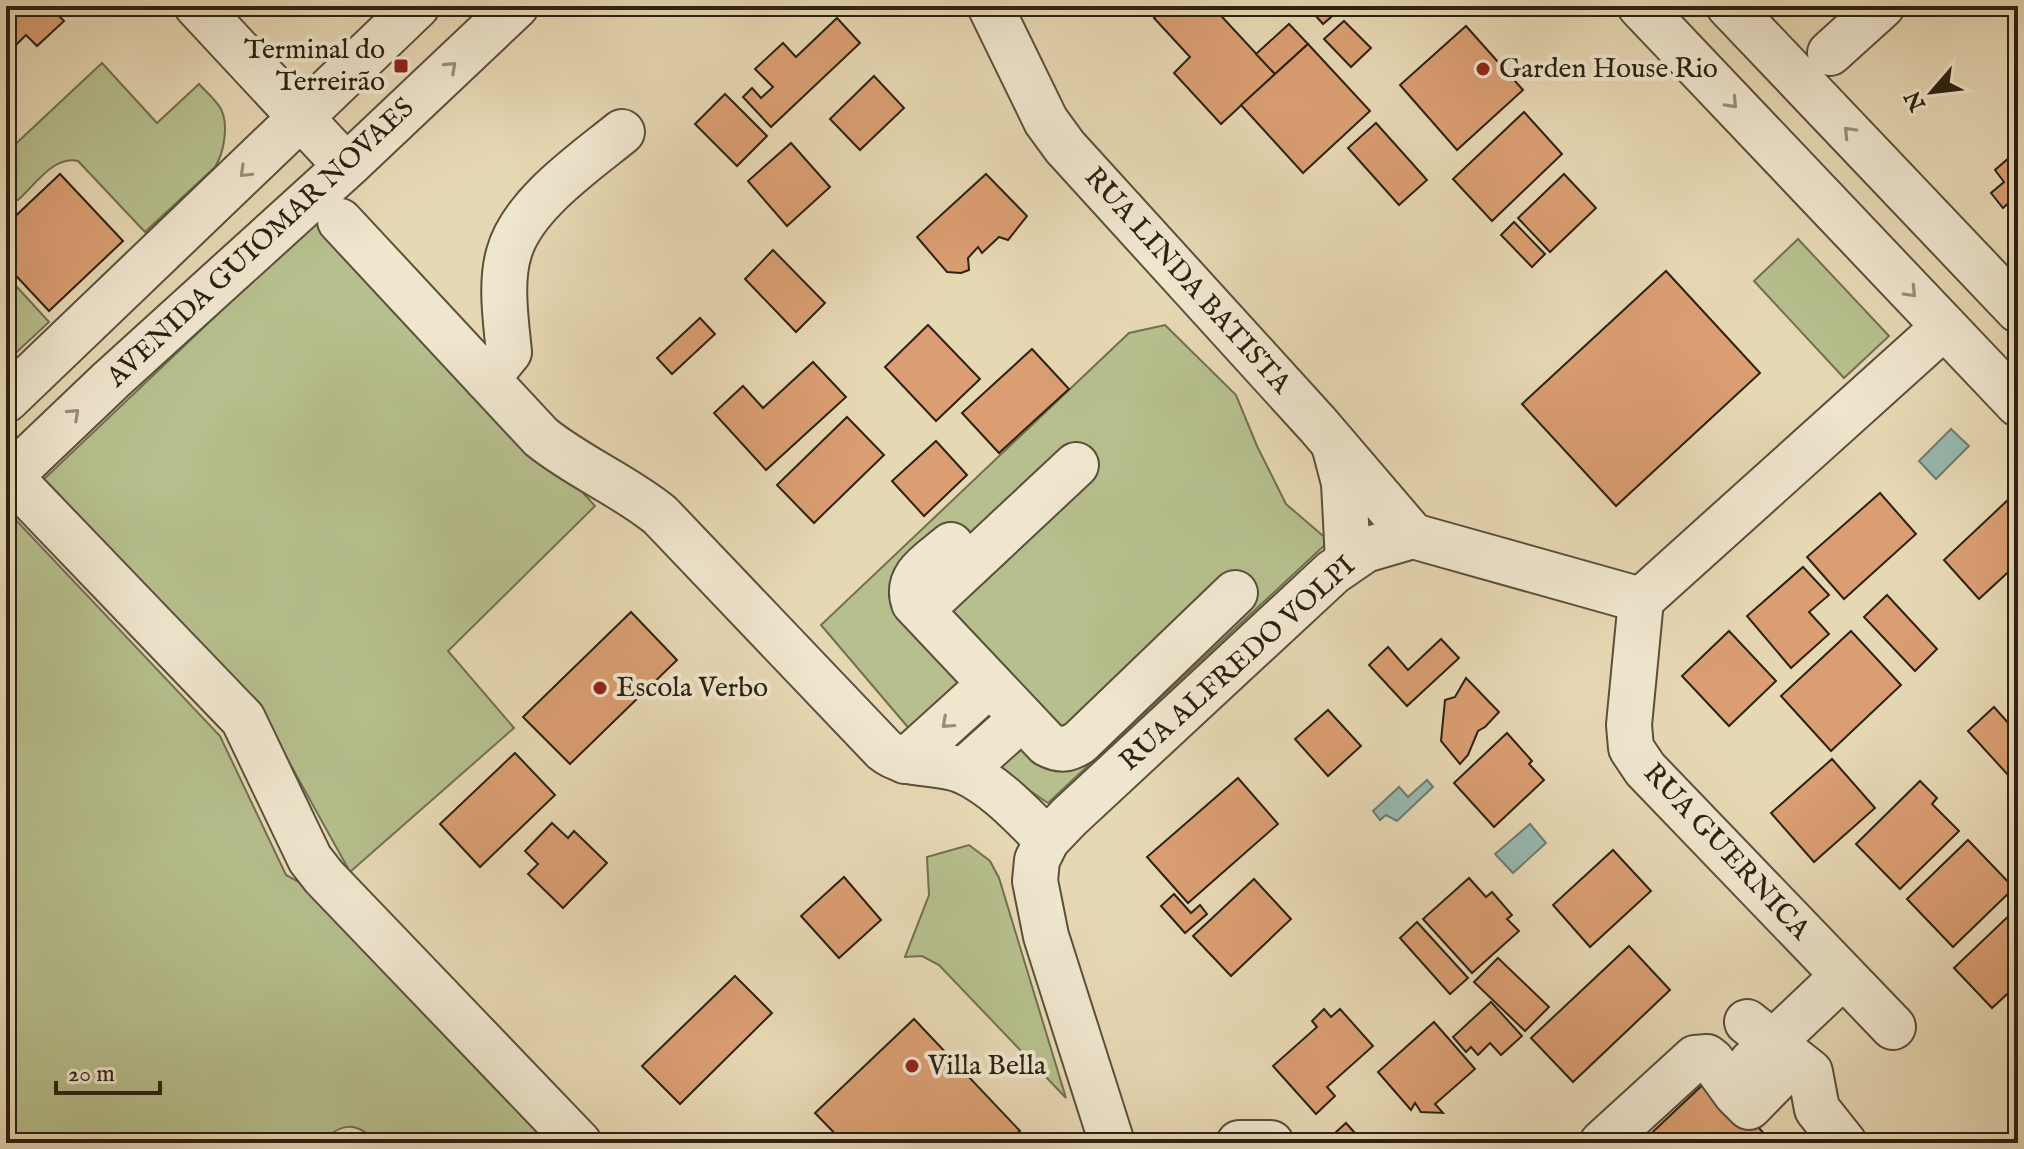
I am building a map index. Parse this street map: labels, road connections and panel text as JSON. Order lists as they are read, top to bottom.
{
  "streets": {
    "street": [
      "AVENIDA GUIOMAR NOVAES",
      "RUA LINDA BATISTA",
      "RUA ALFREDO VOLPI",
      "RUA GUERNICA"
    ]
  },
  "crossings": [
    ["RUA LINDA BATISTA", "RUA ALFREDO VOLPI"]
  ],
  "places": {
    "transit": ["Terminal do Terreirão"],
    "other": ["Garden House Rio", "Escola Verbo", "Villa Bella"]
  },
  "scale_bar": "20 m",
  "north": "bottom left"
}
